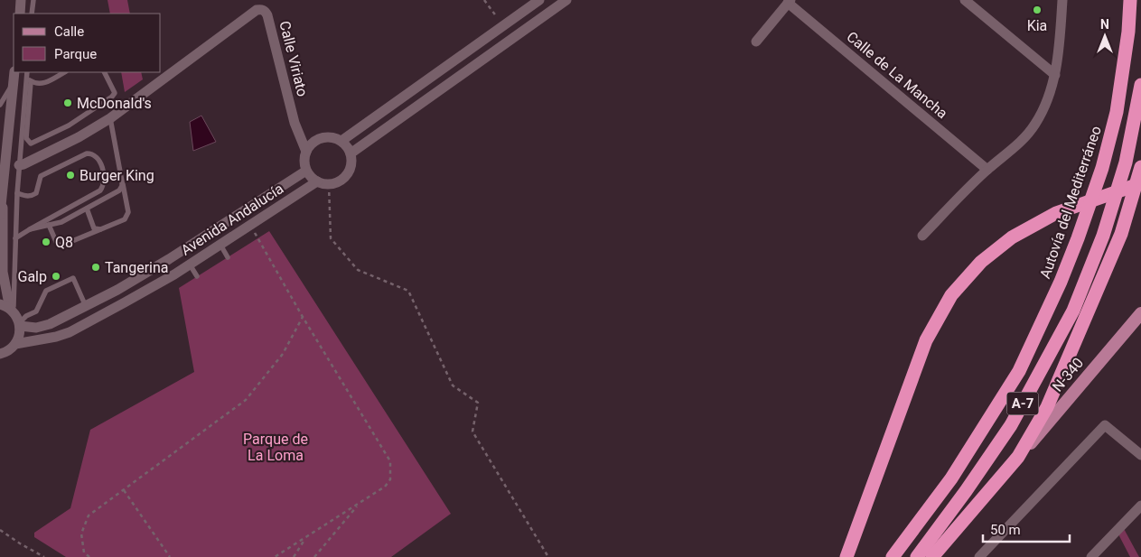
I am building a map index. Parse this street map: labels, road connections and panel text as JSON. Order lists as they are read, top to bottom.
{
  "streets": {
    "highway": ["Autovía del Mediterráneo", "A-7"],
    "main road": ["N-340"],
    "street": ["Calle Viriato", "Calle de La Mancha", "Avenida Andalucía"]
  },
  "crossings": [
    ["Calle Viriato", "Avenida Andalucía"]
  ],
  "parks": ["Parque de La Loma"],
  "places": [
    "Kia",
    "McDonald's",
    "Burger King",
    "Q8",
    "Tangerina",
    "Galp"
  ],
  "legend": ["Calle", "Parque"],
  "scale_bar": "50 m",
  "north": "top"
}
